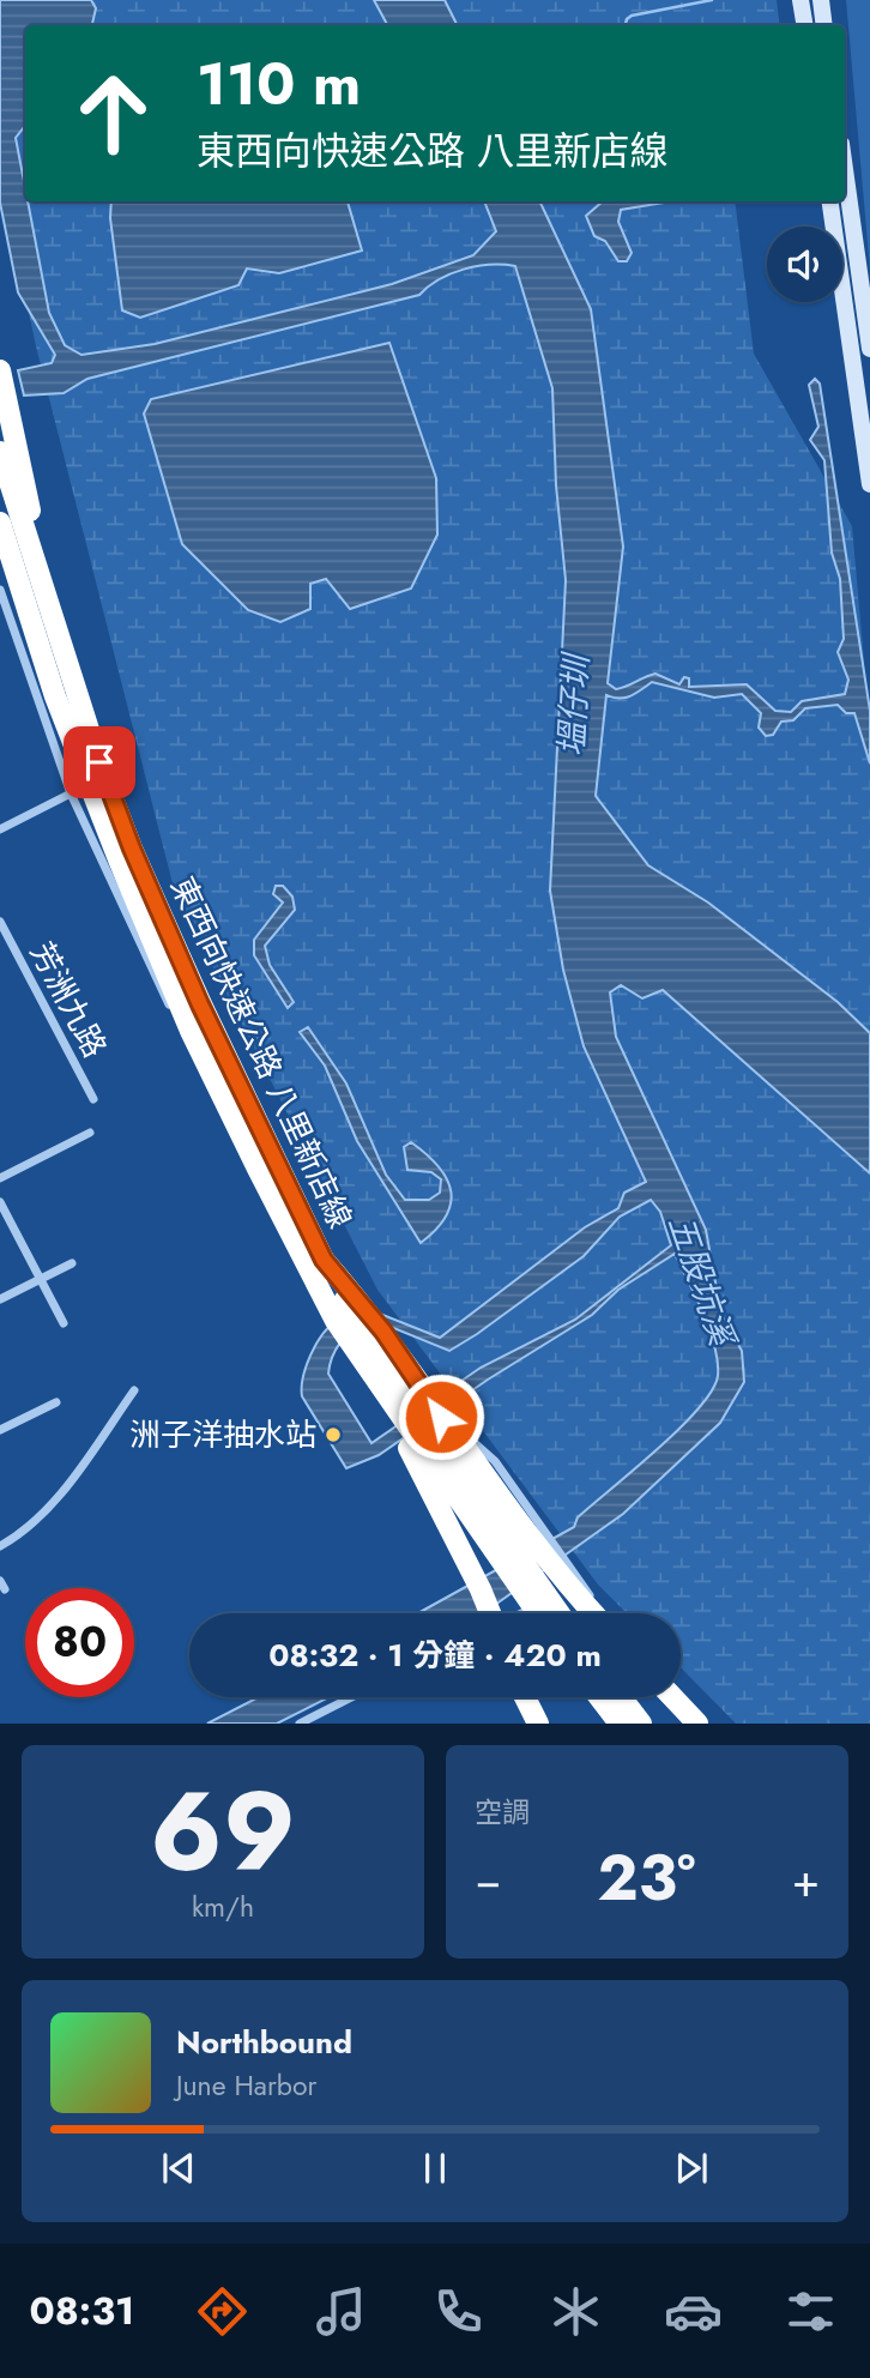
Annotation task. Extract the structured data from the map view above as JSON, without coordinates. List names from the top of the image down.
{
  "streets": {
    "highway": ["東西向快速公路 八里新店線"],
    "street": ["芳洲九路"]
  },
  "water": ["塭仔圳", "五股坑溪"],
  "places": ["洲子洋抽水站"],
  "page": {
    "turn": ["110 m", "東西向快速公路 八里新店線"],
    "limit": "80",
    "trip": "08:32 · 1 分鐘 · 420 m",
    "tile": [
      ["69", "km/h"],
      "空調"
    ],
    "heat": ["−", "23°", "+"],
    "song": ["Northbound", "June Harbor"],
    "tabs": "08:31"
  }
}
